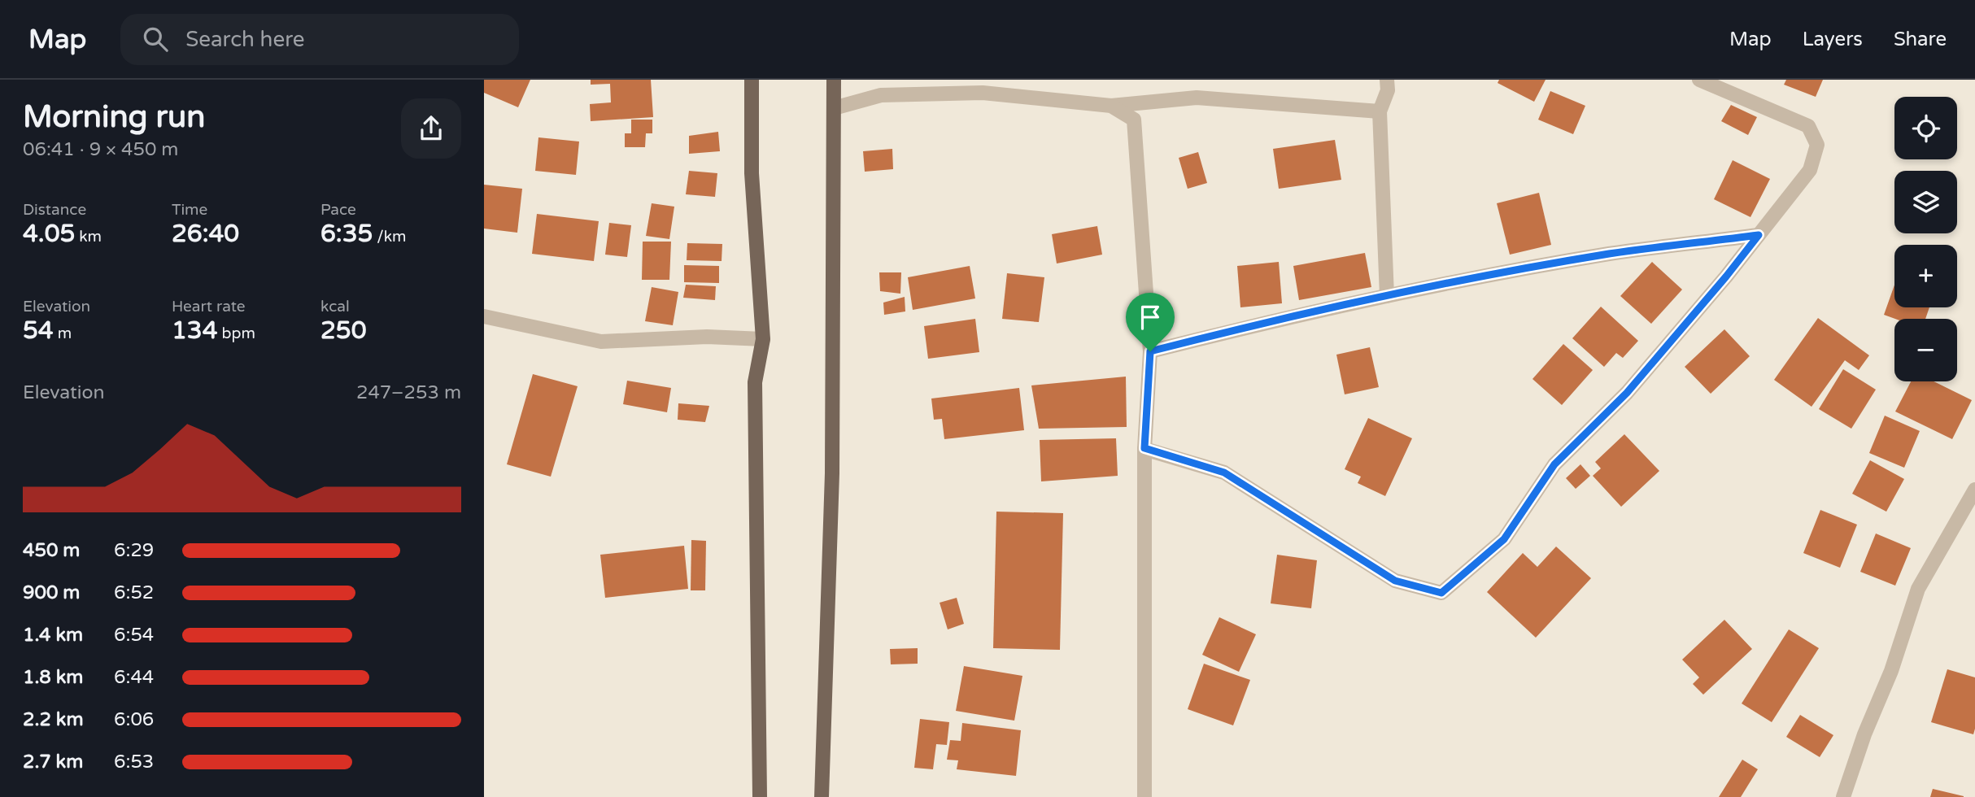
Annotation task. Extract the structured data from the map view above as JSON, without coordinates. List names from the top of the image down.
{
  "page": {
    "header": "Map",
    "search": "Search here",
    "nav": ["Map", "Layers", "Share"],
    "heading": ["Morning run", "06:41 · 9 × 450 m"],
    "map_buttons": ["+", "−"],
    "stats": [
      ["Distance", "4.05 km"],
      ["Time", "26:40"],
      ["Pace", "6:35 /km"],
      ["Elevation", "54 m"],
      ["Heart rate", "134 bpm"],
      ["kcal", "250"]
    ],
    "chart": ["Elevation", "247–253 m"],
    "list": [
      {
        "name": "450 m",
        "note": "6:29"
      },
      {
        "name": "900 m",
        "note": "6:52"
      },
      {
        "name": "1.4 km",
        "note": "6:54"
      },
      {
        "name": "1.8 km",
        "note": "6:44"
      },
      {
        "name": "2.2 km",
        "note": "6:06"
      },
      {
        "name": "2.7 km",
        "note": "6:53"
      }
    ]
  }
}
